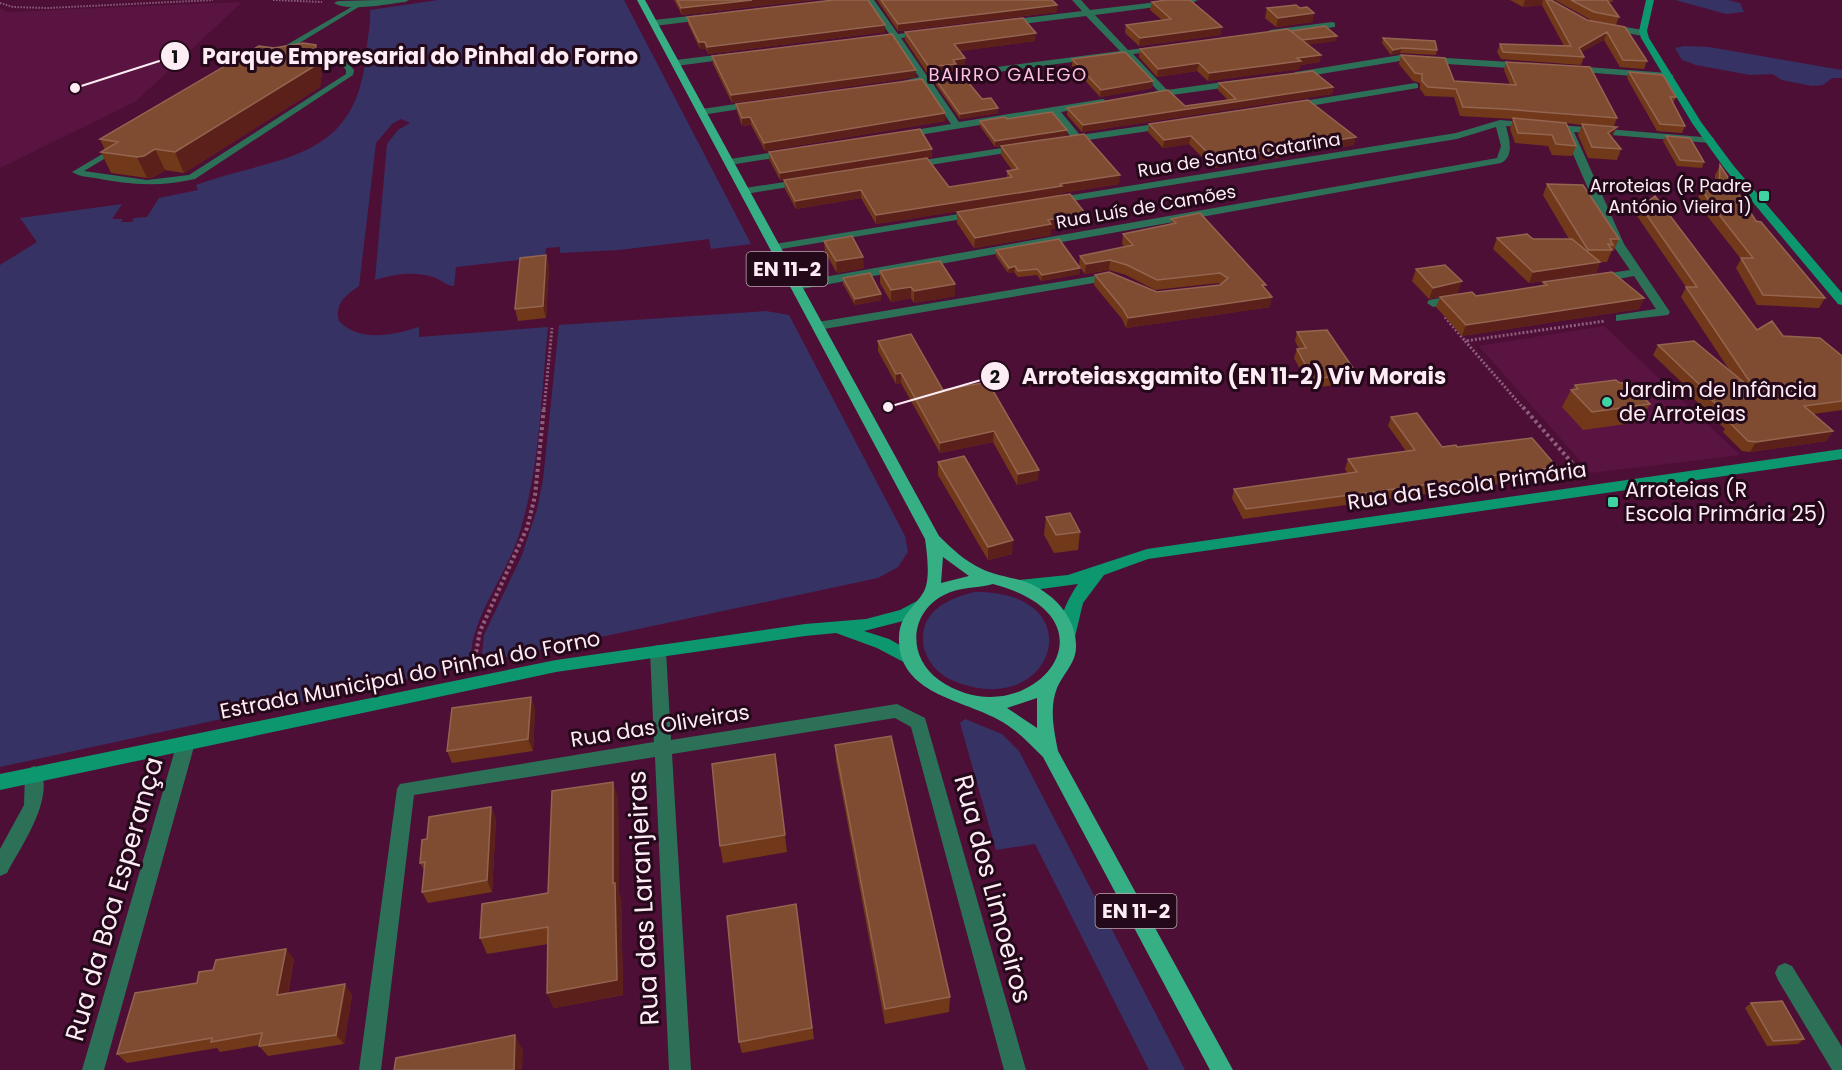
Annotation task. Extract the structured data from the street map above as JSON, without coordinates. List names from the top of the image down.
{
  "streets": {
    "main road": ["EN 11-2"],
    "street": [
      "Rua de Santa Catarina",
      "Rua Luís de Camões",
      "Rua da Escola Primária",
      "Estrada Municipal do Pinhal do Forno",
      "Rua das Oliveiras",
      "Rua dos Limoeiros",
      "Rua das Laranjeiras",
      "Rua da Boa Esperança"
    ]
  },
  "crossings": [
    ["Rua de Santa Catarina", "Rua Luís de Camões"],
    ["Rua Luís de Camões", "EN 11-2"],
    ["EN 11-2", "Rua da Escola Primária"],
    ["EN 11-2", "Estrada Municipal do Pinhal do Forno"],
    ["Rua da Escola Primária", "Estrada Municipal do Pinhal do Forno"],
    ["Estrada Municipal do Pinhal do Forno", "Rua das Laranjeiras"],
    ["Estrada Municipal do Pinhal do Forno", "Rua da Boa Esperança"],
    ["Rua das Oliveiras", "Rua dos Limoeiros"],
    ["Rua das Oliveiras", "Rua das Laranjeiras"]
  ],
  "districts": ["BAIRRO GALEGO"],
  "places": {
    "other": ["Parque Empresarial do Pinhal do Forno", "Jardim de Infância de Arroteias", "Arroteiasxgamito (EN 11-2) Viv Morais"],
    "transit": ["Arroteias (R Padre António Vieira 1)", "Arroteias (R Escola Primária 25)"]
  }
}
